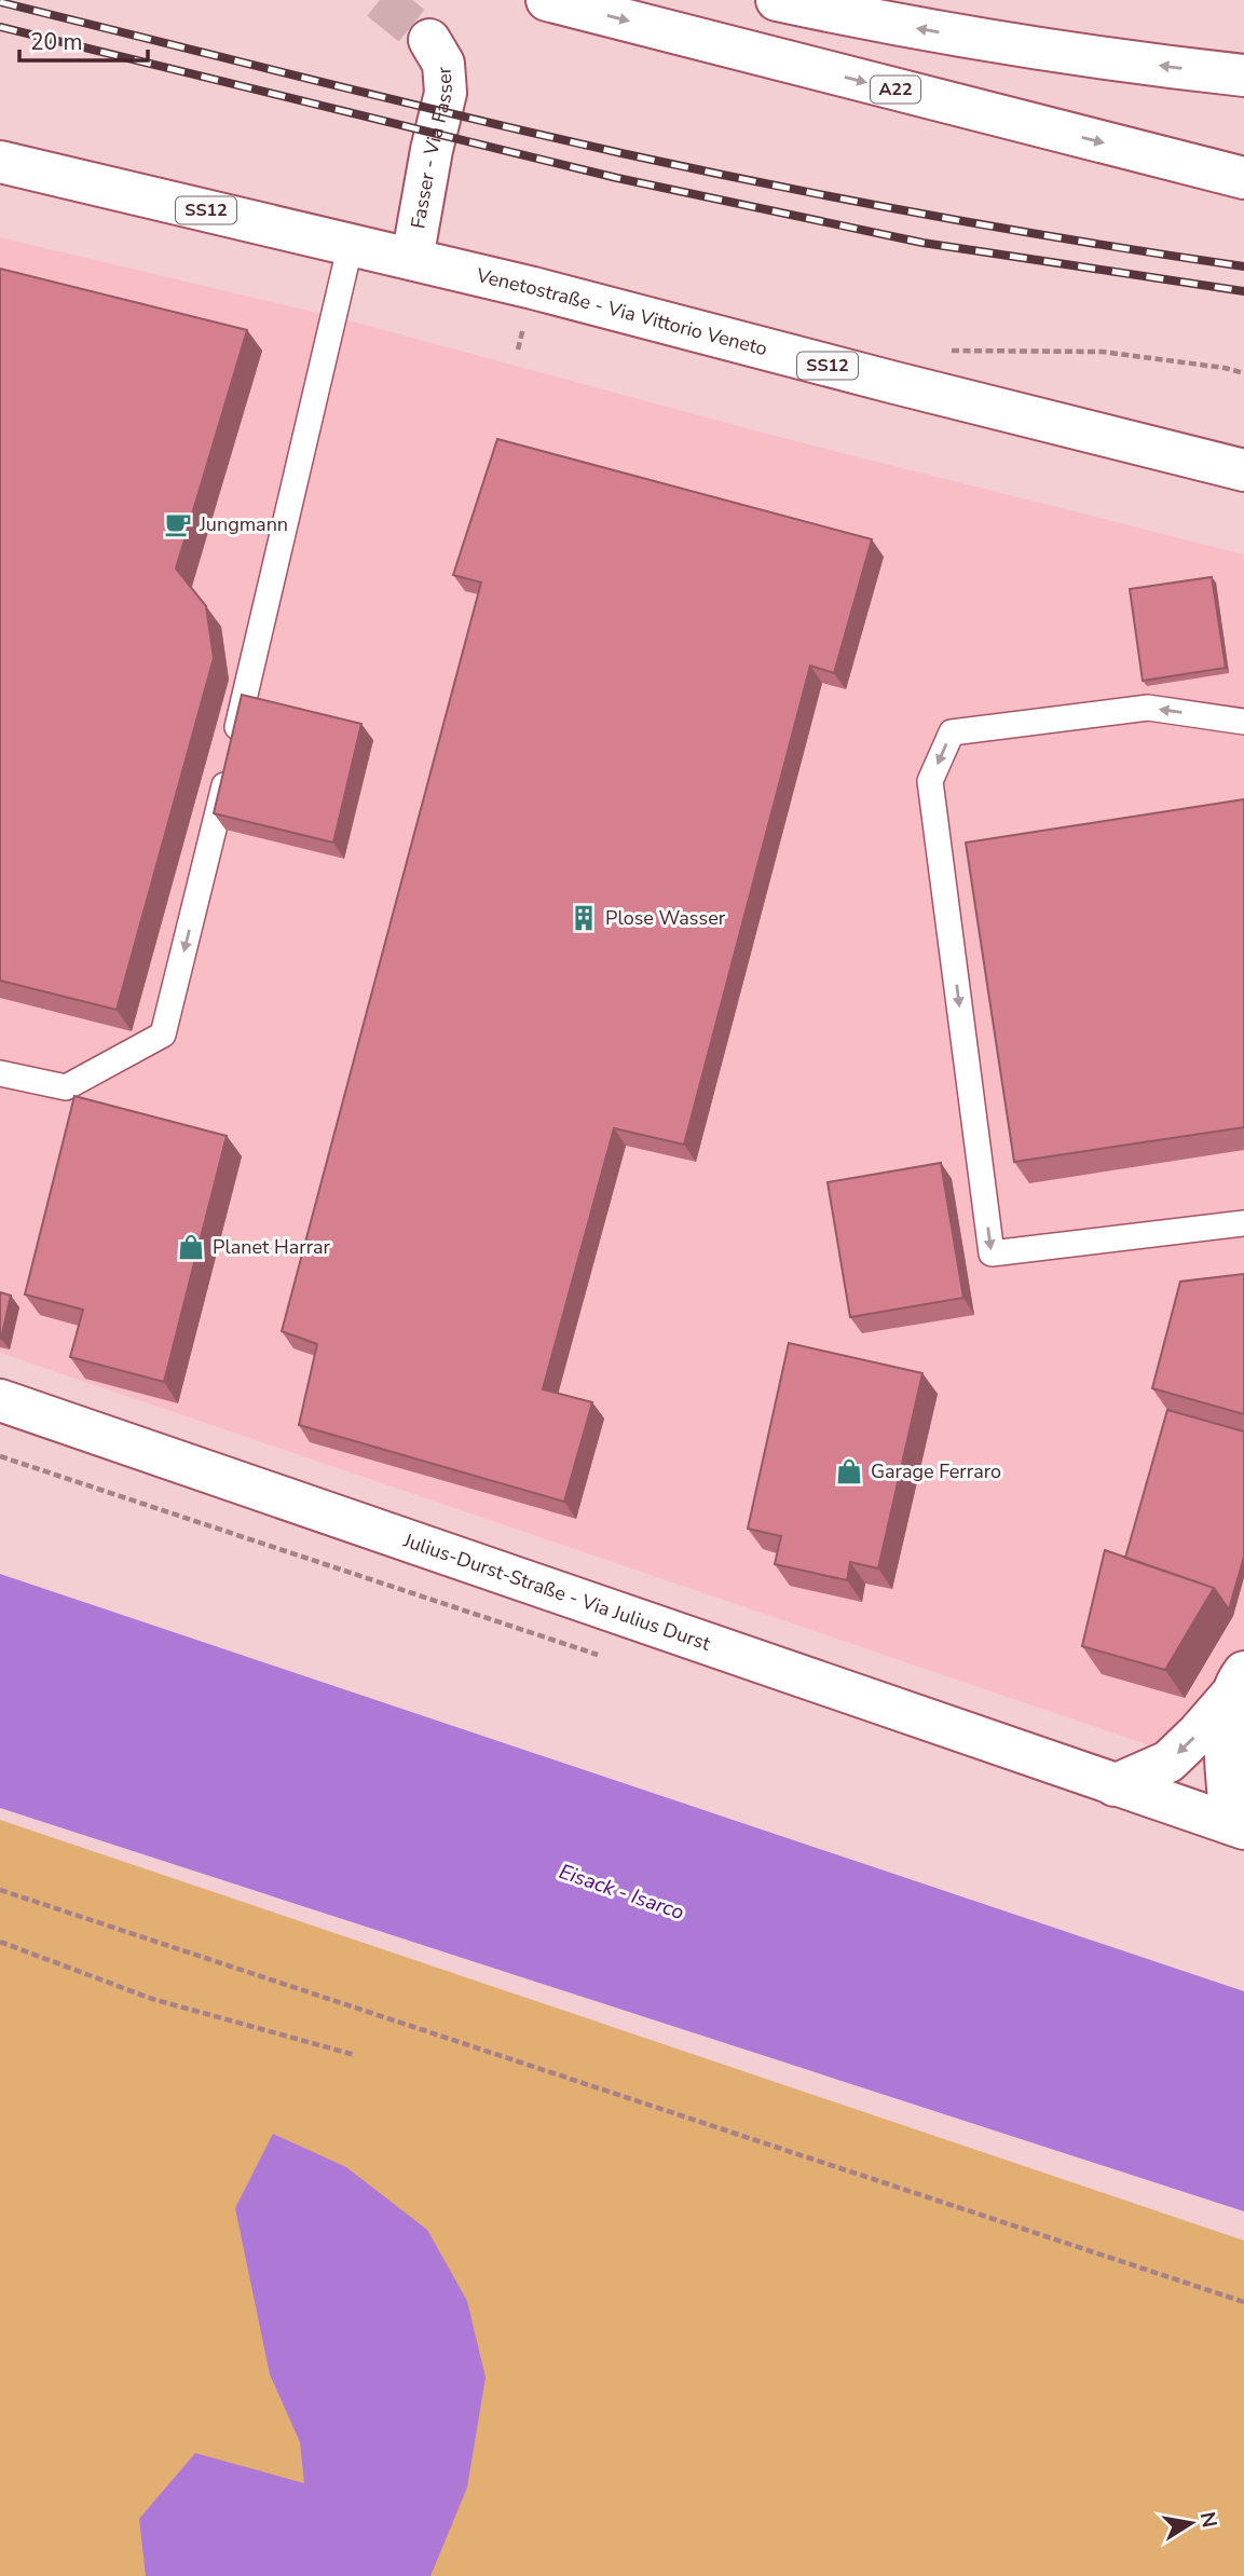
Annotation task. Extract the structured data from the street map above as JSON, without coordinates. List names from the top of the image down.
{
  "streets": {
    "main road": [
      "A22",
      "Fasser - Via Fasser",
      "SS12",
      "Venetostraße - Via Vittorio Veneto",
      "Julius-Durst-Straße - Via Julius Durst"
    ]
  },
  "crossings": [
    ["Fasser - Via Fasser", "Venetostraße - Via Vittorio Veneto"]
  ],
  "water": ["Eisack - Isarco"],
  "places": {
    "cafe": ["Jungmann"],
    "building": ["Plose Wasser"],
    "shop": ["Planet Harrar", "Garage Ferraro"]
  },
  "scale_bar": "20 m",
  "north": "right"
}
